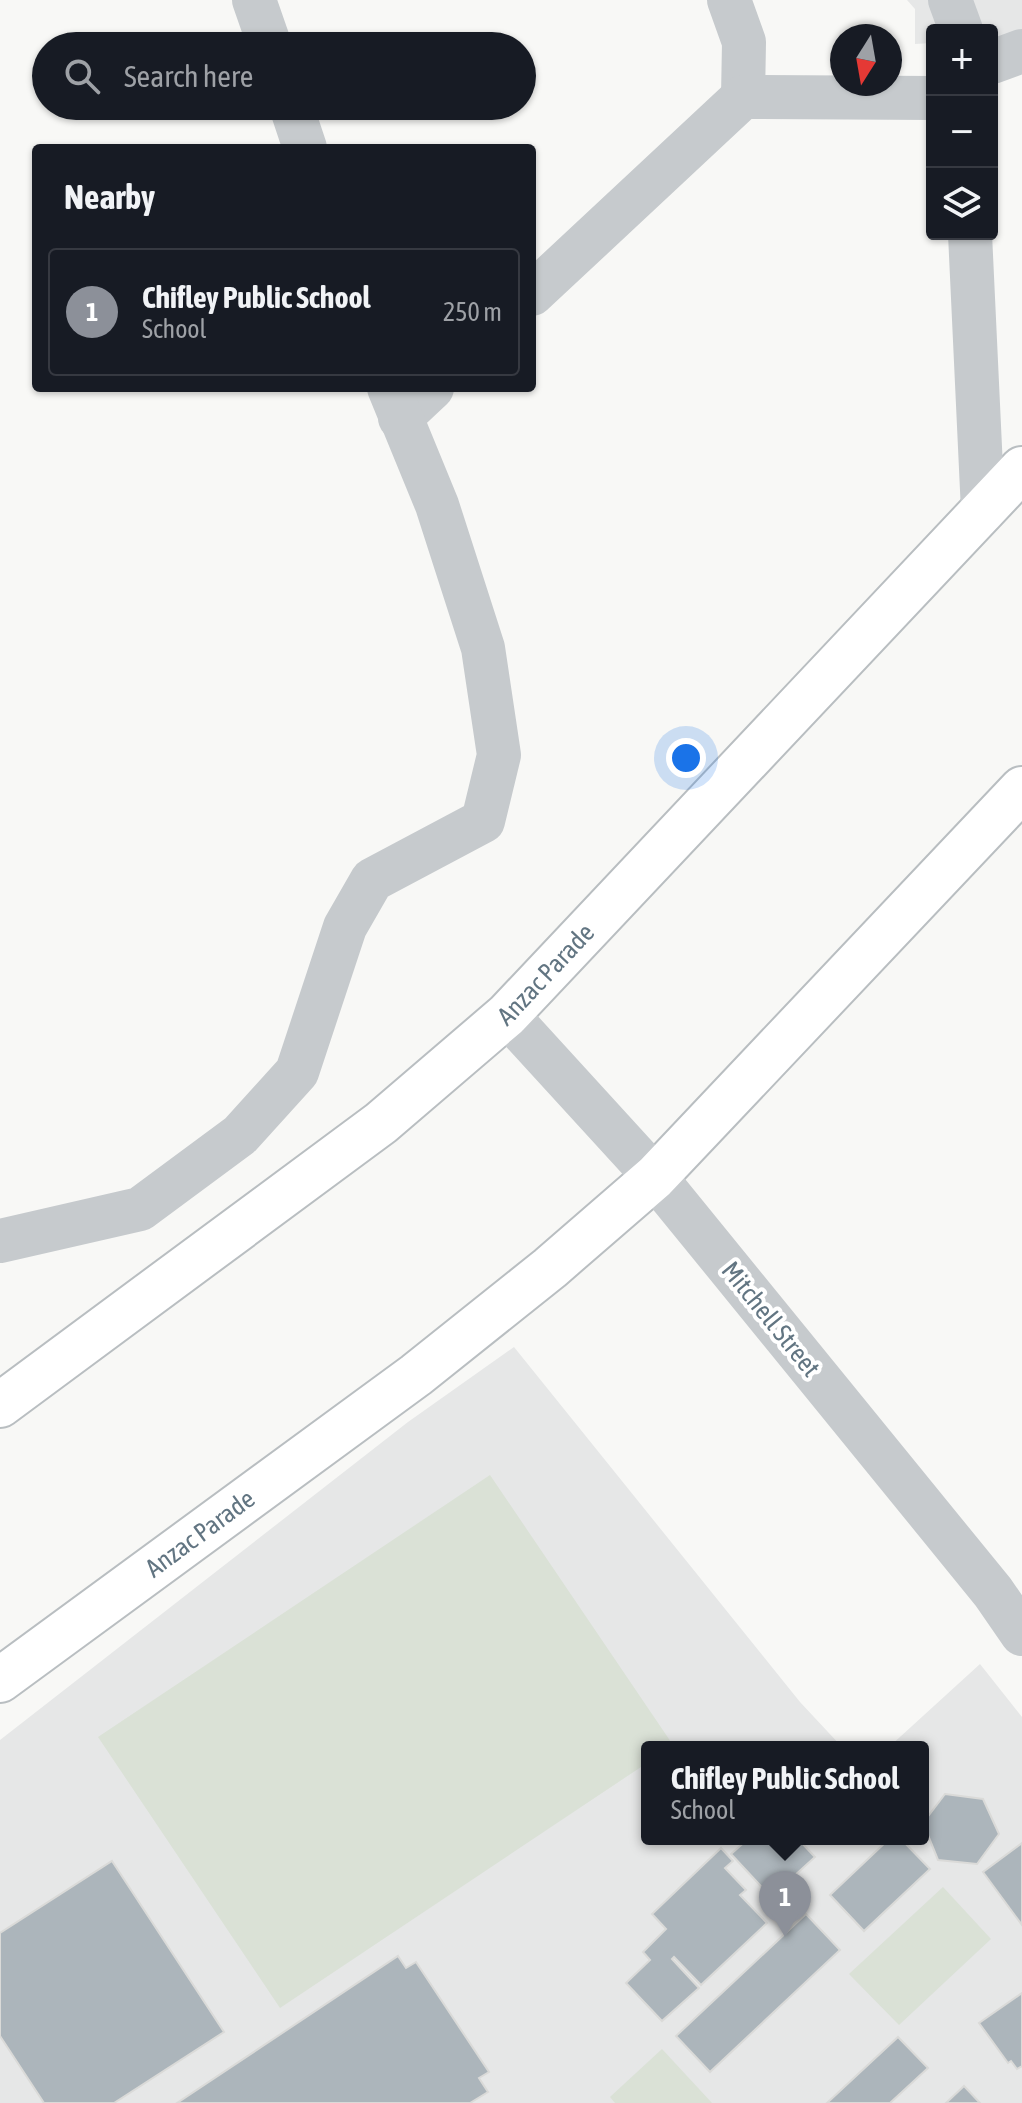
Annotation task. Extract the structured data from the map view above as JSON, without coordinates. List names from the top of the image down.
{
  "streets": {
    "main road": ["Anzac Parade"],
    "street": ["Mitchell Street"]
  },
  "crossings": [
    ["Anzac Parade", "Mitchell Street"]
  ],
  "north": "bottom",
  "page": {
    "map_buttons": ["+", "−"],
    "search": "Search here",
    "heading": "Nearby",
    "list": [
      {
        "mark": "1",
        "name": "Chifley Public School",
        "note": "School",
        "value": "250 m"
      }
    ],
    "popup": ["Chifley Public School", "School"],
    "pins": "1"
  }
}
